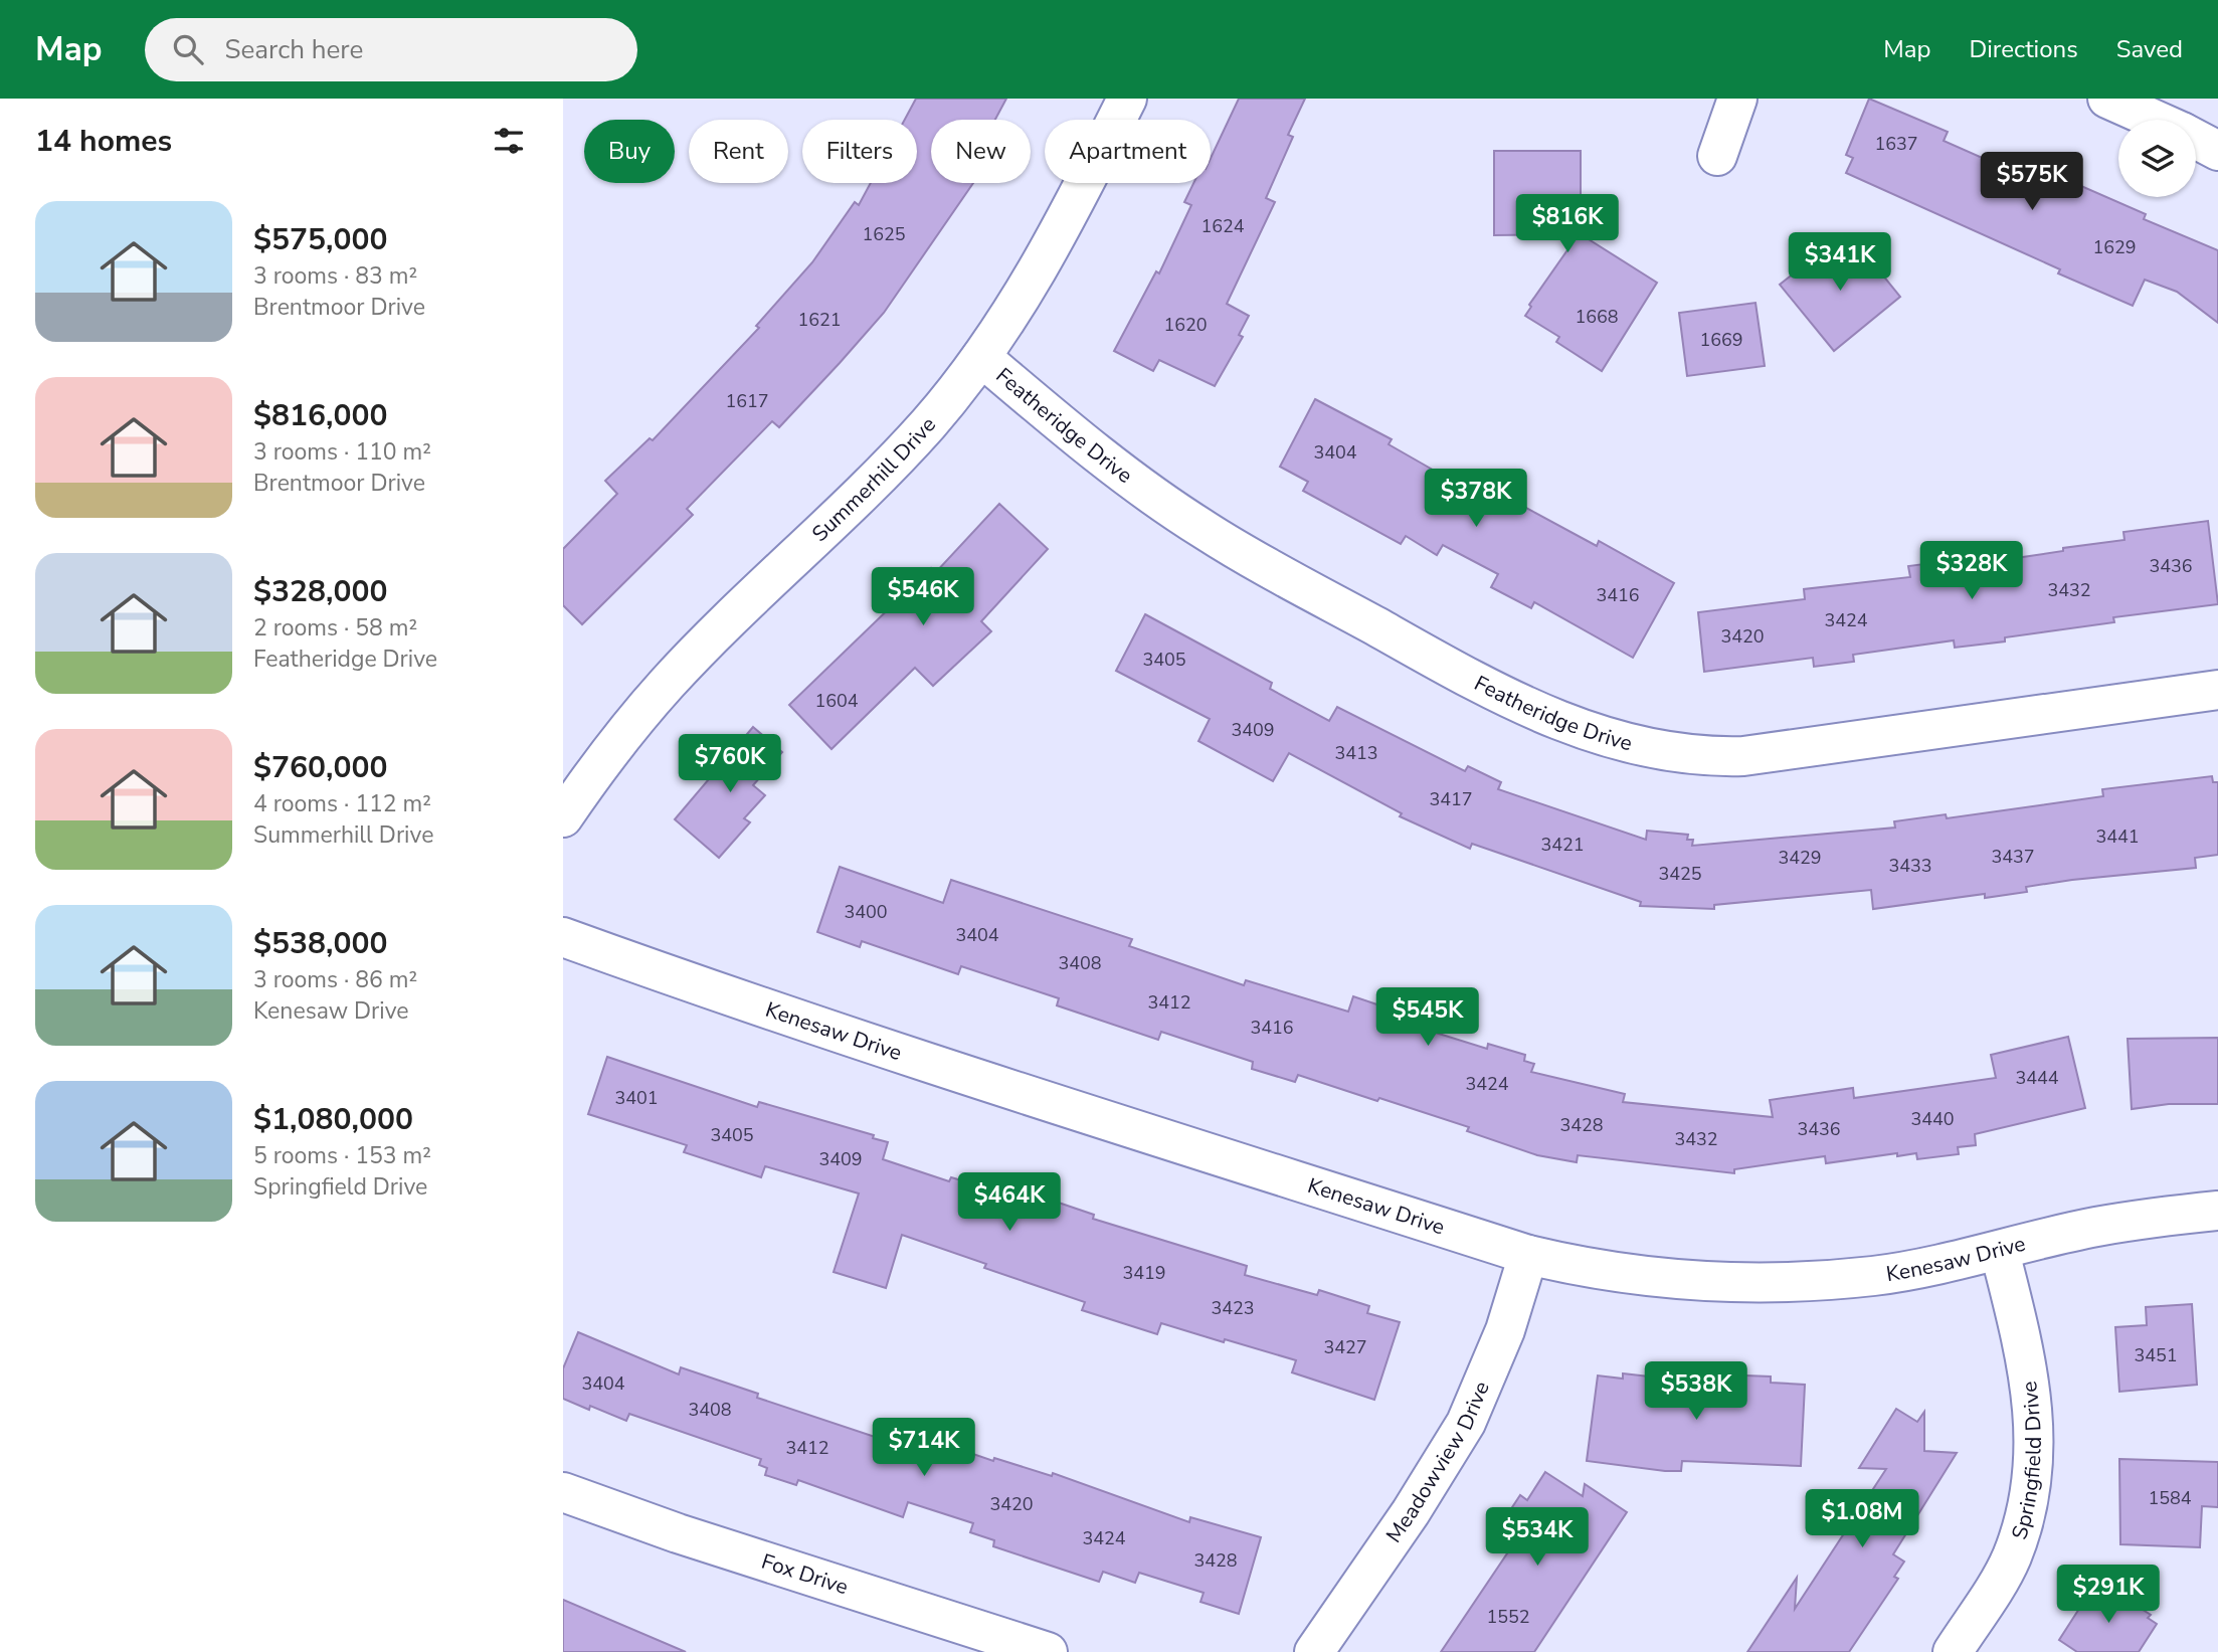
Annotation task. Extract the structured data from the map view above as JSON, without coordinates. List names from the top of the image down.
{
  "streets": {
    "street": [
      "Featheridge Drive",
      "Summerhill Drive",
      "Kenesaw Drive",
      "Springfield Drive",
      "Meadowview Drive",
      "Fox Drive"
    ]
  },
  "crossings": [
    ["Featheridge Drive", "Summerhill Drive"],
    ["Kenesaw Drive", "Springfield Drive"],
    ["Kenesaw Drive", "Meadowview Drive"]
  ],
  "house_numbers": [
    "1637",
    "1624",
    "1625",
    "1629",
    "1668",
    "1621",
    "1620",
    "1669",
    "1617",
    "3404",
    "3436",
    "3432",
    "3416",
    "3424",
    "3420",
    "3405",
    "1604",
    "3409",
    "3413",
    "3417",
    "3441",
    "3421",
    "3437",
    "3429",
    "3433",
    "3425",
    "3400",
    "3404",
    "3408",
    "3412",
    "3416",
    "3444",
    "3424",
    "3401",
    "3440",
    "3428",
    "3436",
    "3405",
    "3432",
    "3409",
    "3419",
    "3423",
    "3427",
    "3451",
    "3404",
    "3408",
    "3412",
    "1584",
    "3420",
    "3424",
    "3428",
    "1552"
  ],
  "page": {
    "header": "Map",
    "search": "Search here",
    "nav": ["Map", "Directions", "Saved"],
    "heading": "14 homes",
    "chip": [
      "Buy",
      "Rent",
      "Filters",
      "New",
      "Apartment"
    ],
    "price": [
      "$575K",
      "$816K",
      "$341K",
      "$378K",
      "$328K",
      "$546K",
      "$760K",
      "$545K",
      "$464K",
      "$538K",
      "$714K",
      "$1.08M",
      "$534K",
      "$291K"
    ],
    "list": [
      {
        "name": "$575,000",
        "note": "3 rooms · 83 m² · Brentmoor Drive"
      },
      {
        "name": "$816,000",
        "note": "3 rooms · 110 m² · Brentmoor Drive"
      },
      {
        "name": "$328,000",
        "note": "2 rooms · 58 m² · Featheridge Drive"
      },
      {
        "name": "$760,000",
        "note": "4 rooms · 112 m² · Summerhill Drive"
      },
      {
        "name": "$538,000",
        "note": "3 rooms · 86 m² · Kenesaw Drive"
      },
      {
        "name": "$1,080,000",
        "note": "5 rooms · 153 m² · Springfield Drive"
      }
    ]
  }
}
